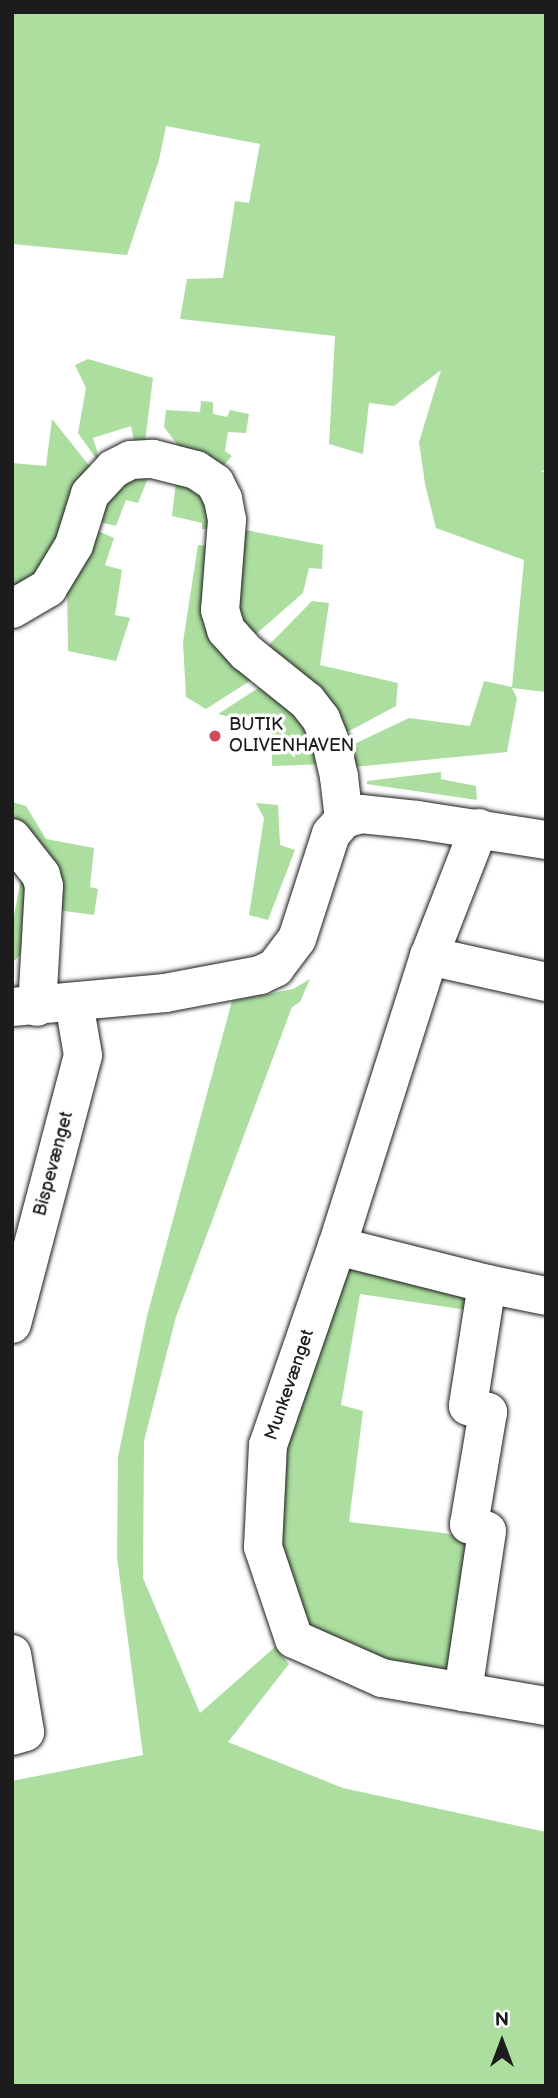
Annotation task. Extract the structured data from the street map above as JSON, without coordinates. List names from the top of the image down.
{
  "streets": {
    "street": ["Bispevænget", "Munkevænget"]
  },
  "places": ["BUTIK OLIVENHAVEN"],
  "north": "top"
}
